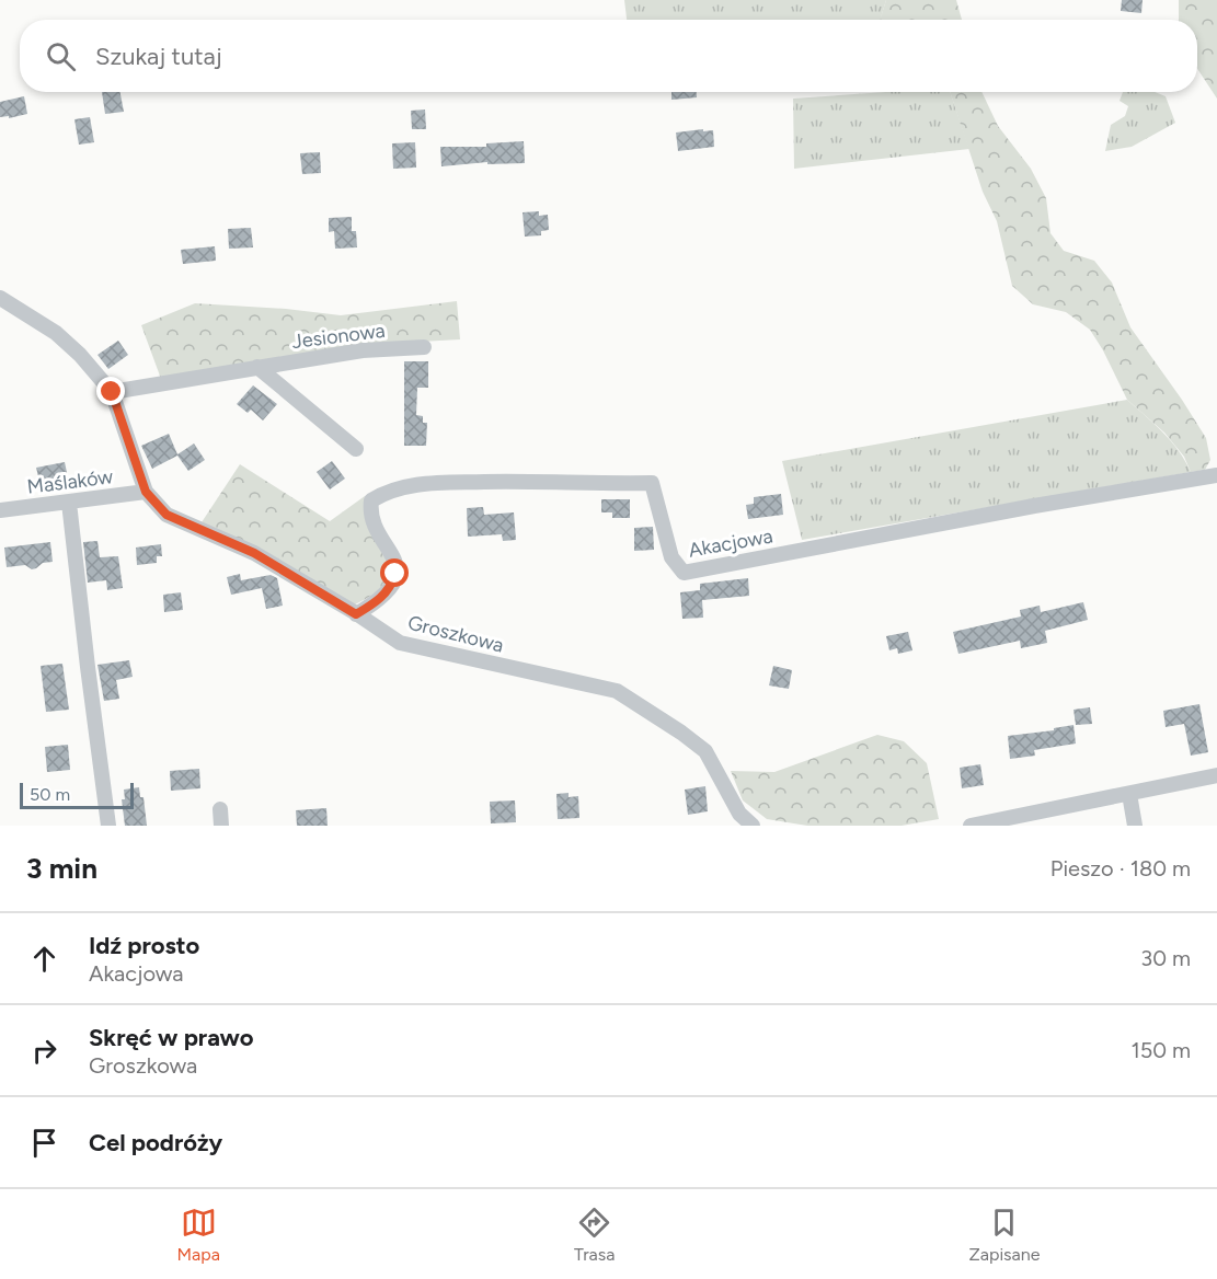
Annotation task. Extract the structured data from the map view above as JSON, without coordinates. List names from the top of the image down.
{
  "streets": {
    "street": [
      "Jesionowa",
      "Maślaków",
      "Akacjowa",
      "Groszkowa"
    ]
  },
  "crossings": [
    ["Jesionowa", "Groszkowa"],
    ["Maślaków", "Groszkowa"],
    ["Akacjowa", "Groszkowa"]
  ],
  "scale_bar": "50 m",
  "page": {
    "search": "Szukaj tutaj",
    "scale": "50 m",
    "heading": ["3 min", "Pieszo · 180 m"],
    "list": [
      ["Idź prosto", "Akacjowa", "30 m"],
      ["Skręć w prawo", "Groszkowa", "150 m"],
      "Cel podróży"
    ],
    "nav": ["Mapa", "Trasa", "Zapisane"]
  }
}
